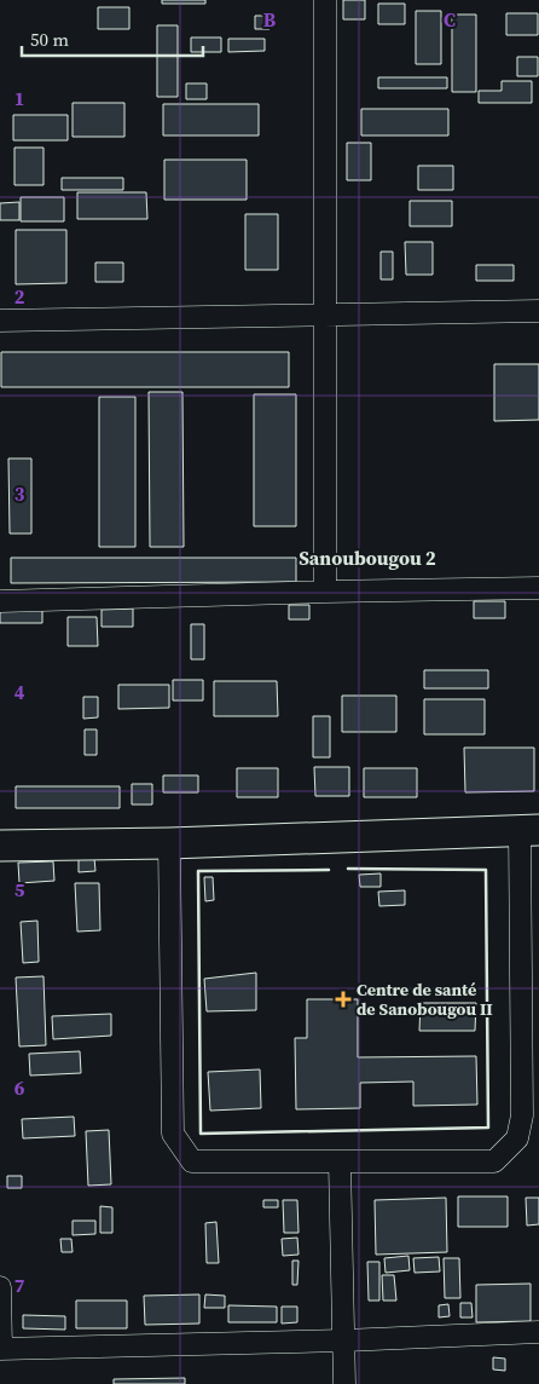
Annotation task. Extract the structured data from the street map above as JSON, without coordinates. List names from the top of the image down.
{
  "districts": ["Sanoubougou 2"],
  "places": {
    "health": ["Centre de santé de Sanobougou II"]
  },
  "scale_bar": "50 m",
  "grid": {
    "columns": ["B", "C"],
    "rows": [
      "1",
      "2",
      "3",
      "4",
      "5",
      "6",
      "7"
    ]
  }
}
